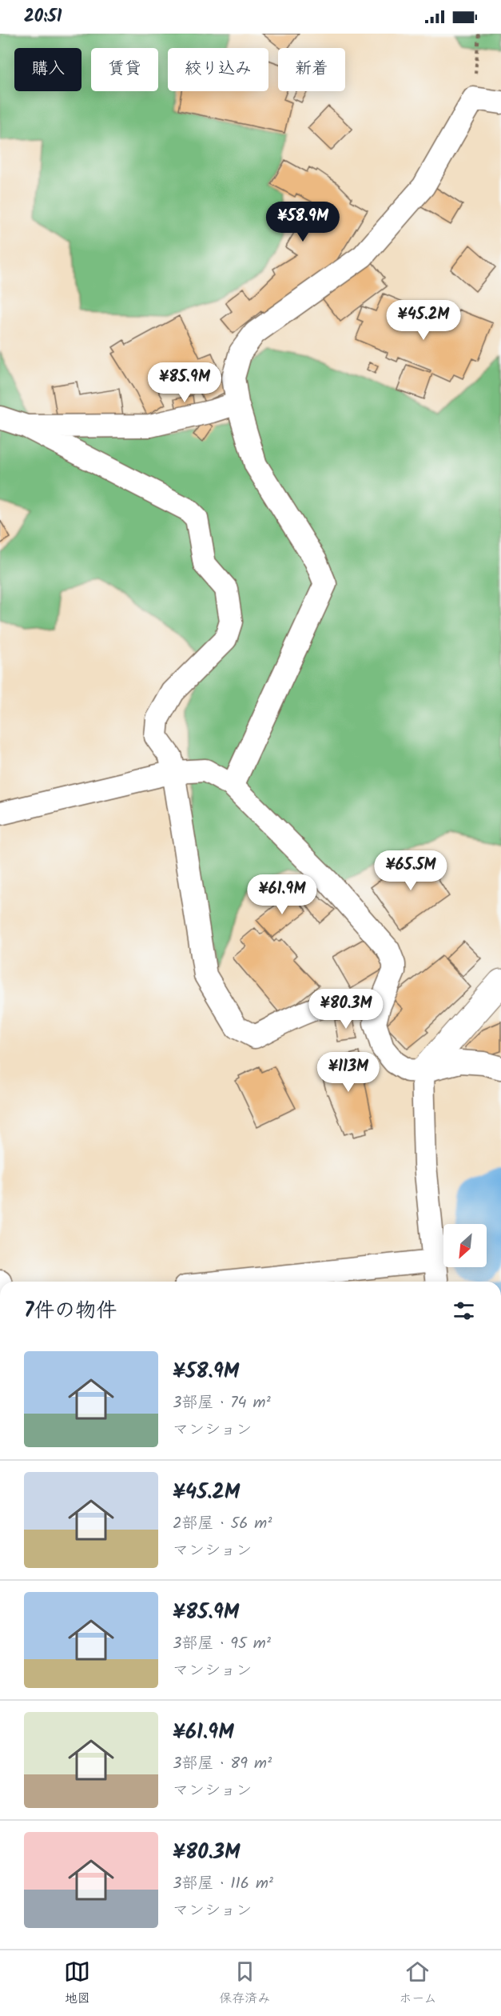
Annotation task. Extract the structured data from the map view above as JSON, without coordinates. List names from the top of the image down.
{
  "north": "bottom left",
  "page": {
    "status": "20:51",
    "chip": [
      "購入",
      "賃貸",
      "絞り込み",
      "新着"
    ],
    "price": [
      "¥58.9M",
      "¥45.2M",
      "¥85.9M",
      "¥65.5M",
      "¥61.9M",
      "¥80.3M",
      "¥113M"
    ],
    "heading": "7件の物件",
    "list": [
      {
        "name": "¥58.9M",
        "note": "3部屋 · 74 m² · マンション"
      },
      {
        "name": "¥45.2M",
        "note": "2部屋 · 56 m² · マンション"
      },
      {
        "name": "¥85.9M",
        "note": "3部屋 · 95 m² · マンション"
      },
      {
        "name": "¥61.9M",
        "note": "3部屋 · 89 m² · マンション"
      },
      {
        "name": "¥80.3M",
        "note": "3部屋 · 116 m² · マンション"
      }
    ],
    "tabs": ["地図", "保存済み", "ホーム"]
  }
}
